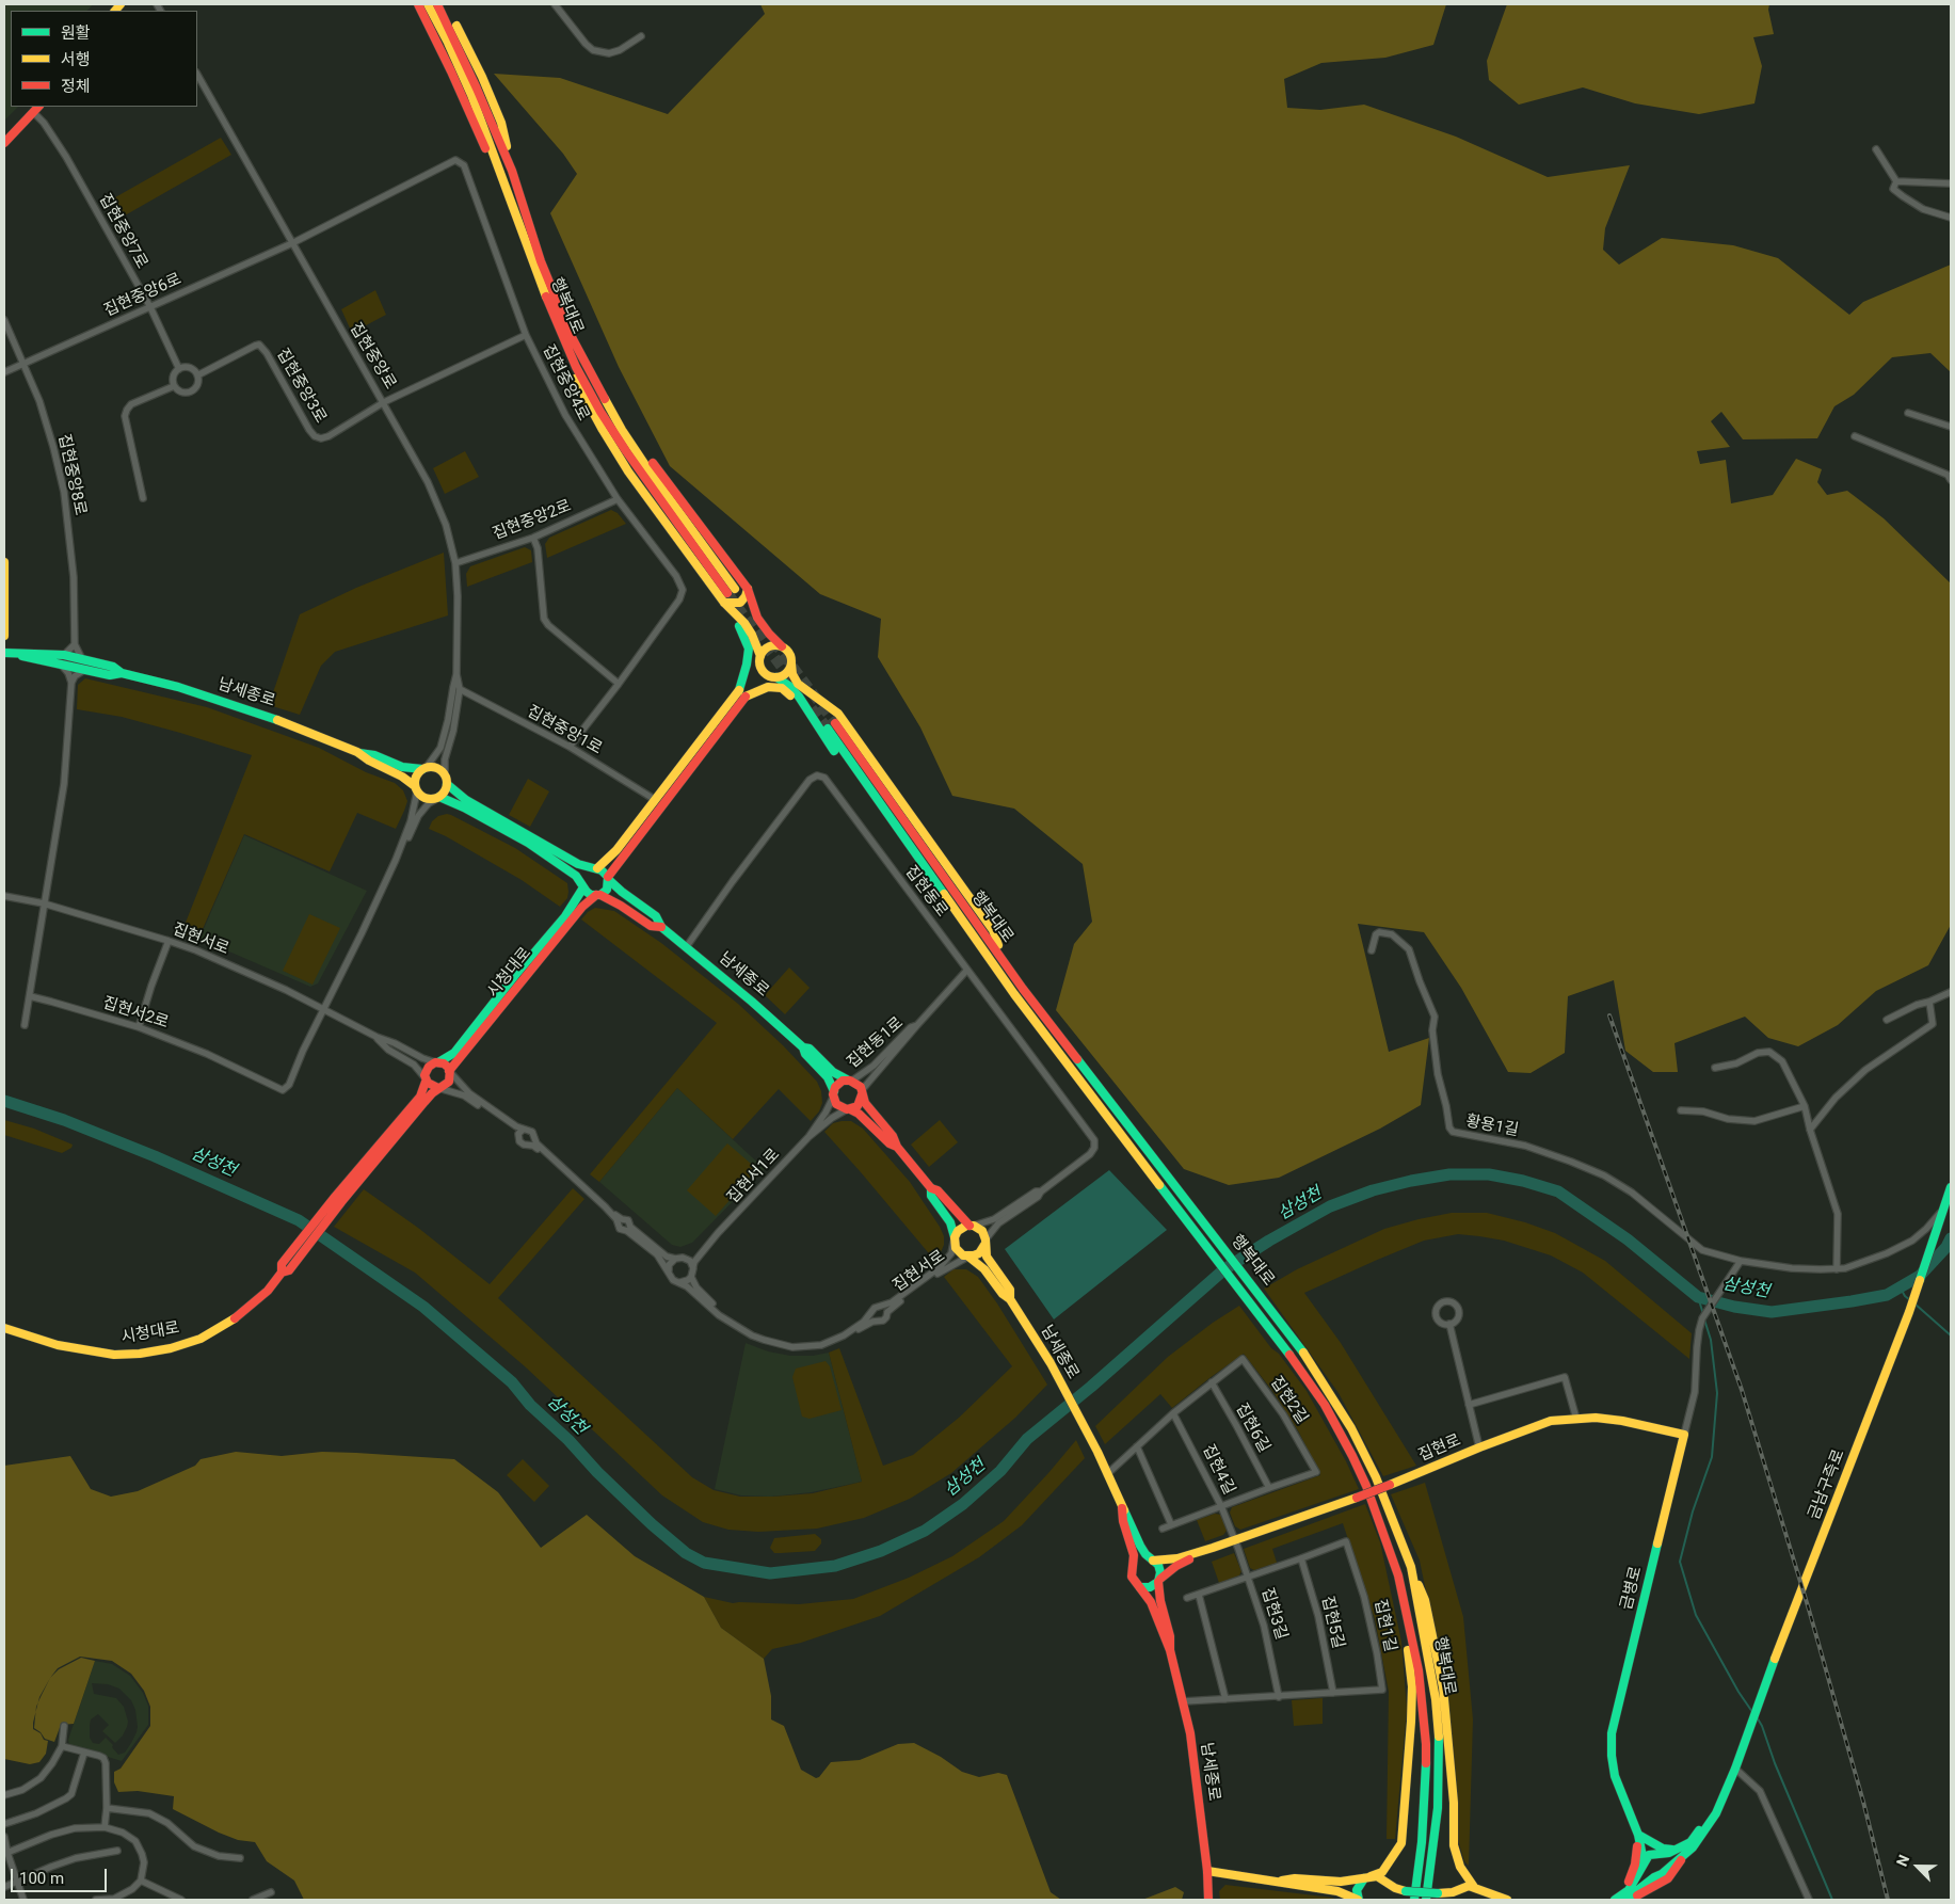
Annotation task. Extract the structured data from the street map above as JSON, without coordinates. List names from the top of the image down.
{
  "streets": {
    "main road": [
      "행복대로",
      "남세종로",
      "시청대로",
      "집현로",
      "금남구즉로",
      "금병로"
    ],
    "street": [
      "집현중앙7로",
      "집현중앙6로",
      "집현중앙로",
      "집현중앙4로",
      "집현중앙3로",
      "집현중앙8로",
      "집현중앙2로",
      "집현중앙1로",
      "집현동로",
      "집현서로",
      "집현서2로",
      "집현동1로",
      "황용1길",
      "집현서1로",
      "집현2길",
      "집현6길",
      "집현4길",
      "집현3길",
      "집현5길",
      "집현1길"
    ]
  },
  "crossings": [
    ["집현중앙7로", "집현중앙6로"],
    ["집현중앙7로", "집현중앙3로"],
    ["집현중앙6로", "집현중앙로"],
    ["집현중앙6로", "집현중앙4로"],
    ["집현중앙6로", "집현중앙8로"],
    ["집현중앙로", "집현중앙4로"],
    ["집현중앙로", "집현중앙3로"],
    ["집현중앙로", "집현중앙2로"],
    ["집현중앙로", "남세종로"],
    ["집현중앙로", "집현중앙1로"],
    ["집현중앙로", "집현서2로"],
    ["집현중앙4로", "집현중앙3로"],
    ["집현중앙4로", "집현중앙2로"],
    ["집현중앙4로", "집현중앙1로"],
    ["남세종로", "집현동로"],
    ["남세종로", "집현서로"],
    ["남세종로", "시청대로"],
    ["남세종로", "집현서2로"],
    ["남세종로", "집현동1로"],
    ["남세종로", "집현서1로"],
    ["남세종로", "집현2길"],
    ["남세종로", "집현로"],
    ["남세종로", "집현1길"],
    ["집현동로", "집현서로"],
    ["집현동로", "집현동1로"],
    ["집현서로", "시청대로"],
    ["집현서로", "집현서2로"],
    ["집현동1로", "집현서1로"],
    ["황용1길", "금남구즉로"],
    ["황용1길", "금병로"],
    ["집현2길", "집현6길"],
    ["집현2길", "집현4길"],
    ["집현로", "집현4길"],
    ["집현로", "금병로"],
    ["집현로", "집현3길"],
    ["집현4길", "집현3길"],
    ["집현3길", "집현1길"],
    ["집현5길", "집현1길"]
  ],
  "water": ["삼성천"],
  "legend": ["원활", "서행", "정체"],
  "scale_bar": "100 m",
  "north": "top left"
}
